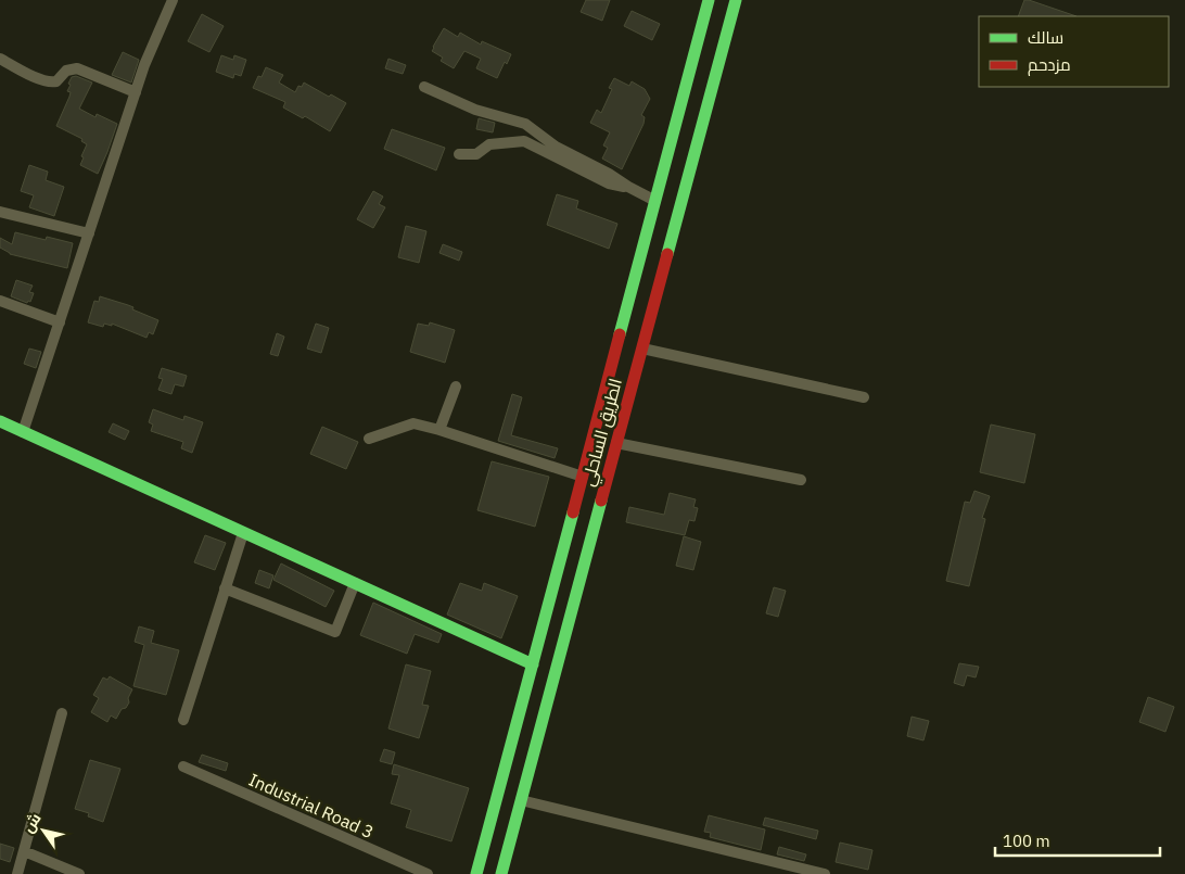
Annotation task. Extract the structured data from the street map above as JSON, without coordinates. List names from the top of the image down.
{
  "streets": {
    "main road": ["الطريق الساحلي"],
    "street": ["Industrial Road 3"]
  },
  "legend": ["سالك", "مزدحم"],
  "scale_bar": "100 m",
  "north": "top left"
}
